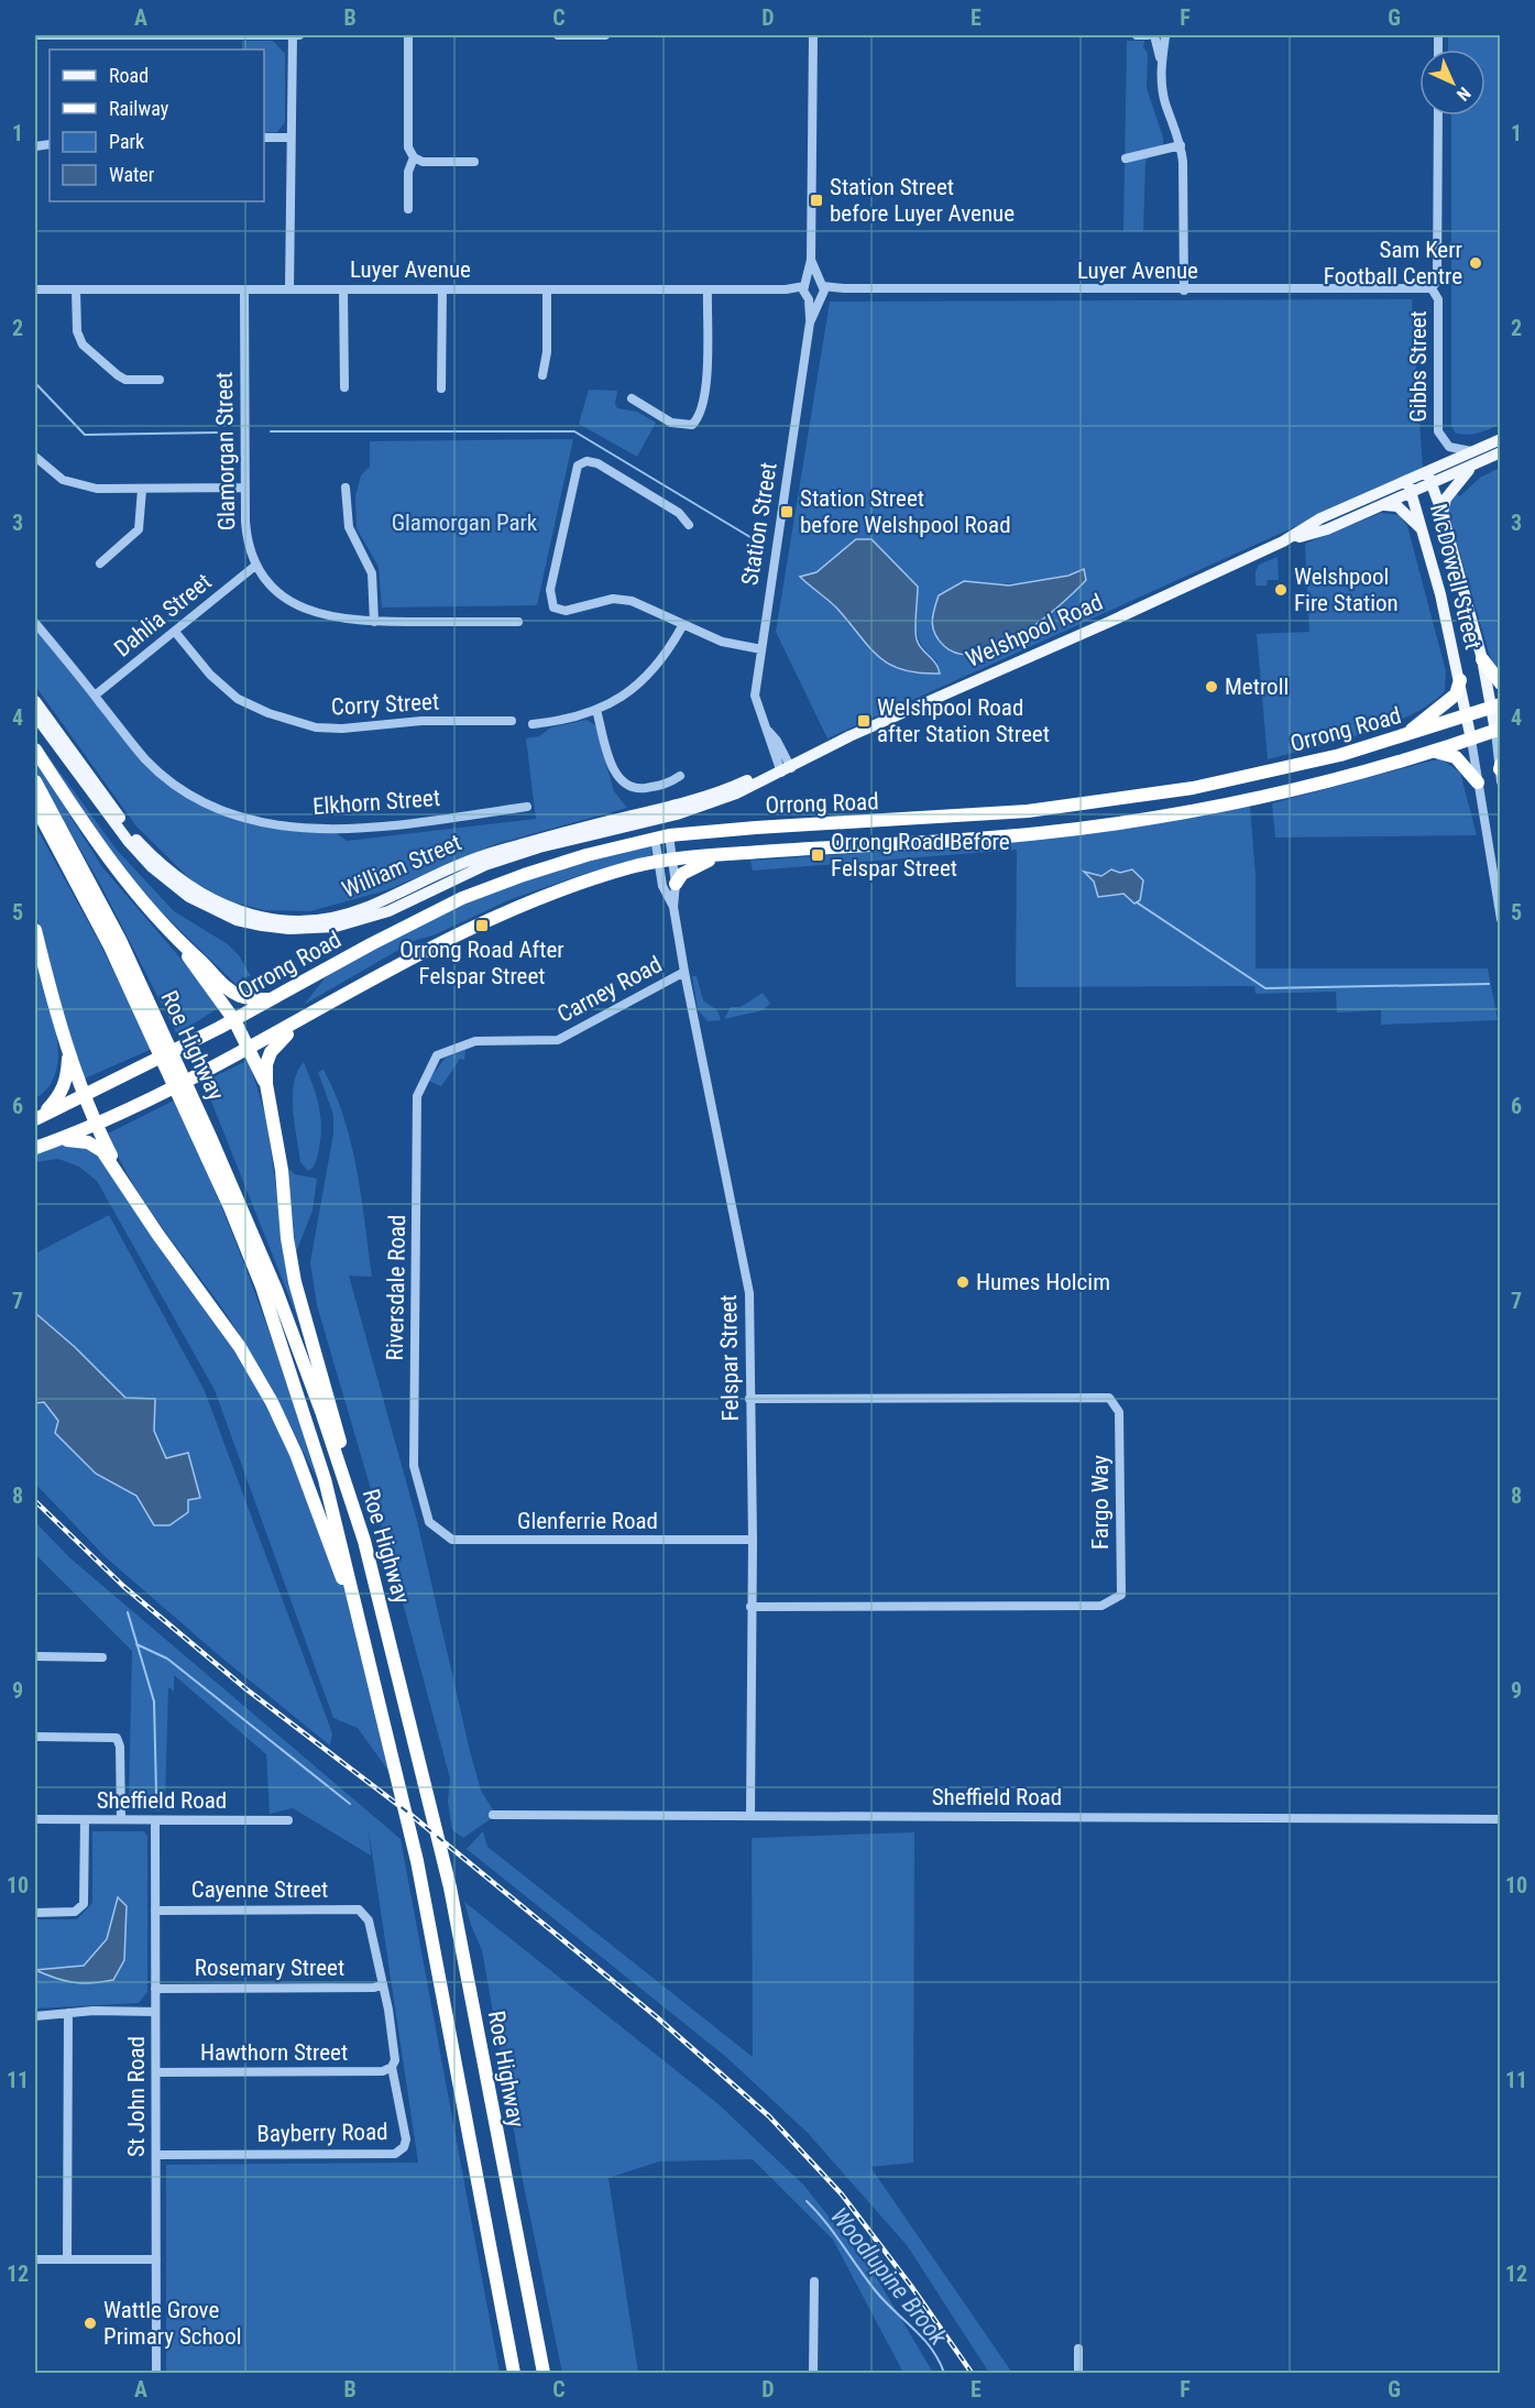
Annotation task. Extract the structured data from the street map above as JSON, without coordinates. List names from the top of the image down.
{
  "streets": {
    "highway": ["Orrong Road", "Roe Highway"],
    "main road": ["McDowell Street", "Welshpool Road", "William Street"],
    "street": [
      "Luyer Avenue",
      "Gibbs Street",
      "Glamorgan Street",
      "Station Street",
      "Dahlia Street",
      "Corry Street",
      "Elkhorn Street",
      "Carney Road",
      "Riversdale Road",
      "Felspar Street",
      "Fargo Way",
      "Glenferrie Road",
      "Sheffield Road",
      "Cayenne Street",
      "Rosemary Street",
      "Hawthorn Street",
      "St John Road",
      "Bayberry Road"
    ]
  },
  "crossings": [
    ["Luyer Avenue", "Gibbs Street"],
    ["Luyer Avenue", "Glamorgan Street"],
    ["Luyer Avenue", "Station Street"],
    ["Gibbs Street", "Welshpool Road"],
    ["Glamorgan Street", "Dahlia Street"],
    ["Station Street", "Welshpool Road"],
    ["Station Street", "William Street"],
    ["McDowell Street", "Welshpool Road"],
    ["McDowell Street", "Orrong Road"],
    ["Dahlia Street", "Corry Street"],
    ["Dahlia Street", "Elkhorn Street"],
    ["Welshpool Road", "William Street"],
    ["Orrong Road", "Roe Highway"],
    ["Orrong Road", "Felspar Street"],
    ["Carney Road", "Riversdale Road"],
    ["Carney Road", "Felspar Street"],
    ["Riversdale Road", "Glenferrie Road"],
    ["Felspar Street", "Fargo Way"],
    ["Felspar Street", "Glenferrie Road"],
    ["Felspar Street", "Sheffield Road"],
    ["Sheffield Road", "St John Road"],
    ["Cayenne Street", "St John Road"],
    ["Cayenne Street", "Bayberry Road"],
    ["Rosemary Street", "St John Road"],
    ["Rosemary Street", "Bayberry Road"],
    ["Hawthorn Street", "St John Road"],
    ["Hawthorn Street", "Bayberry Road"],
    ["St John Road", "Bayberry Road"]
  ],
  "water": ["Woodlupine Brook"],
  "parks": ["Glamorgan Park"],
  "places": {
    "transit": [
      "Station Street before Luyer Avenue",
      "Station Street before Welshpool Road",
      "Welshpool Road after Station Street",
      "Orrong Road Before Felspar Street",
      "Orrong Road After Felspar Street"
    ],
    "other": [
      "Sam Kerr Football Centre",
      "Welshpool Fire Station",
      "Metroll",
      "Humes Holcim",
      "Wattle Grove Primary School"
    ]
  },
  "legend": [
    "Road",
    "Railway",
    "Park",
    "Water"
  ],
  "north": "bottom right",
  "grid": {
    "columns": [
      "A",
      "B",
      "C",
      "D",
      "E",
      "F",
      "G"
    ],
    "rows": [
      "1",
      "2",
      "3",
      "4",
      "5",
      "6",
      "7",
      "8",
      "9",
      "10",
      "11",
      "12"
    ]
  }
}
